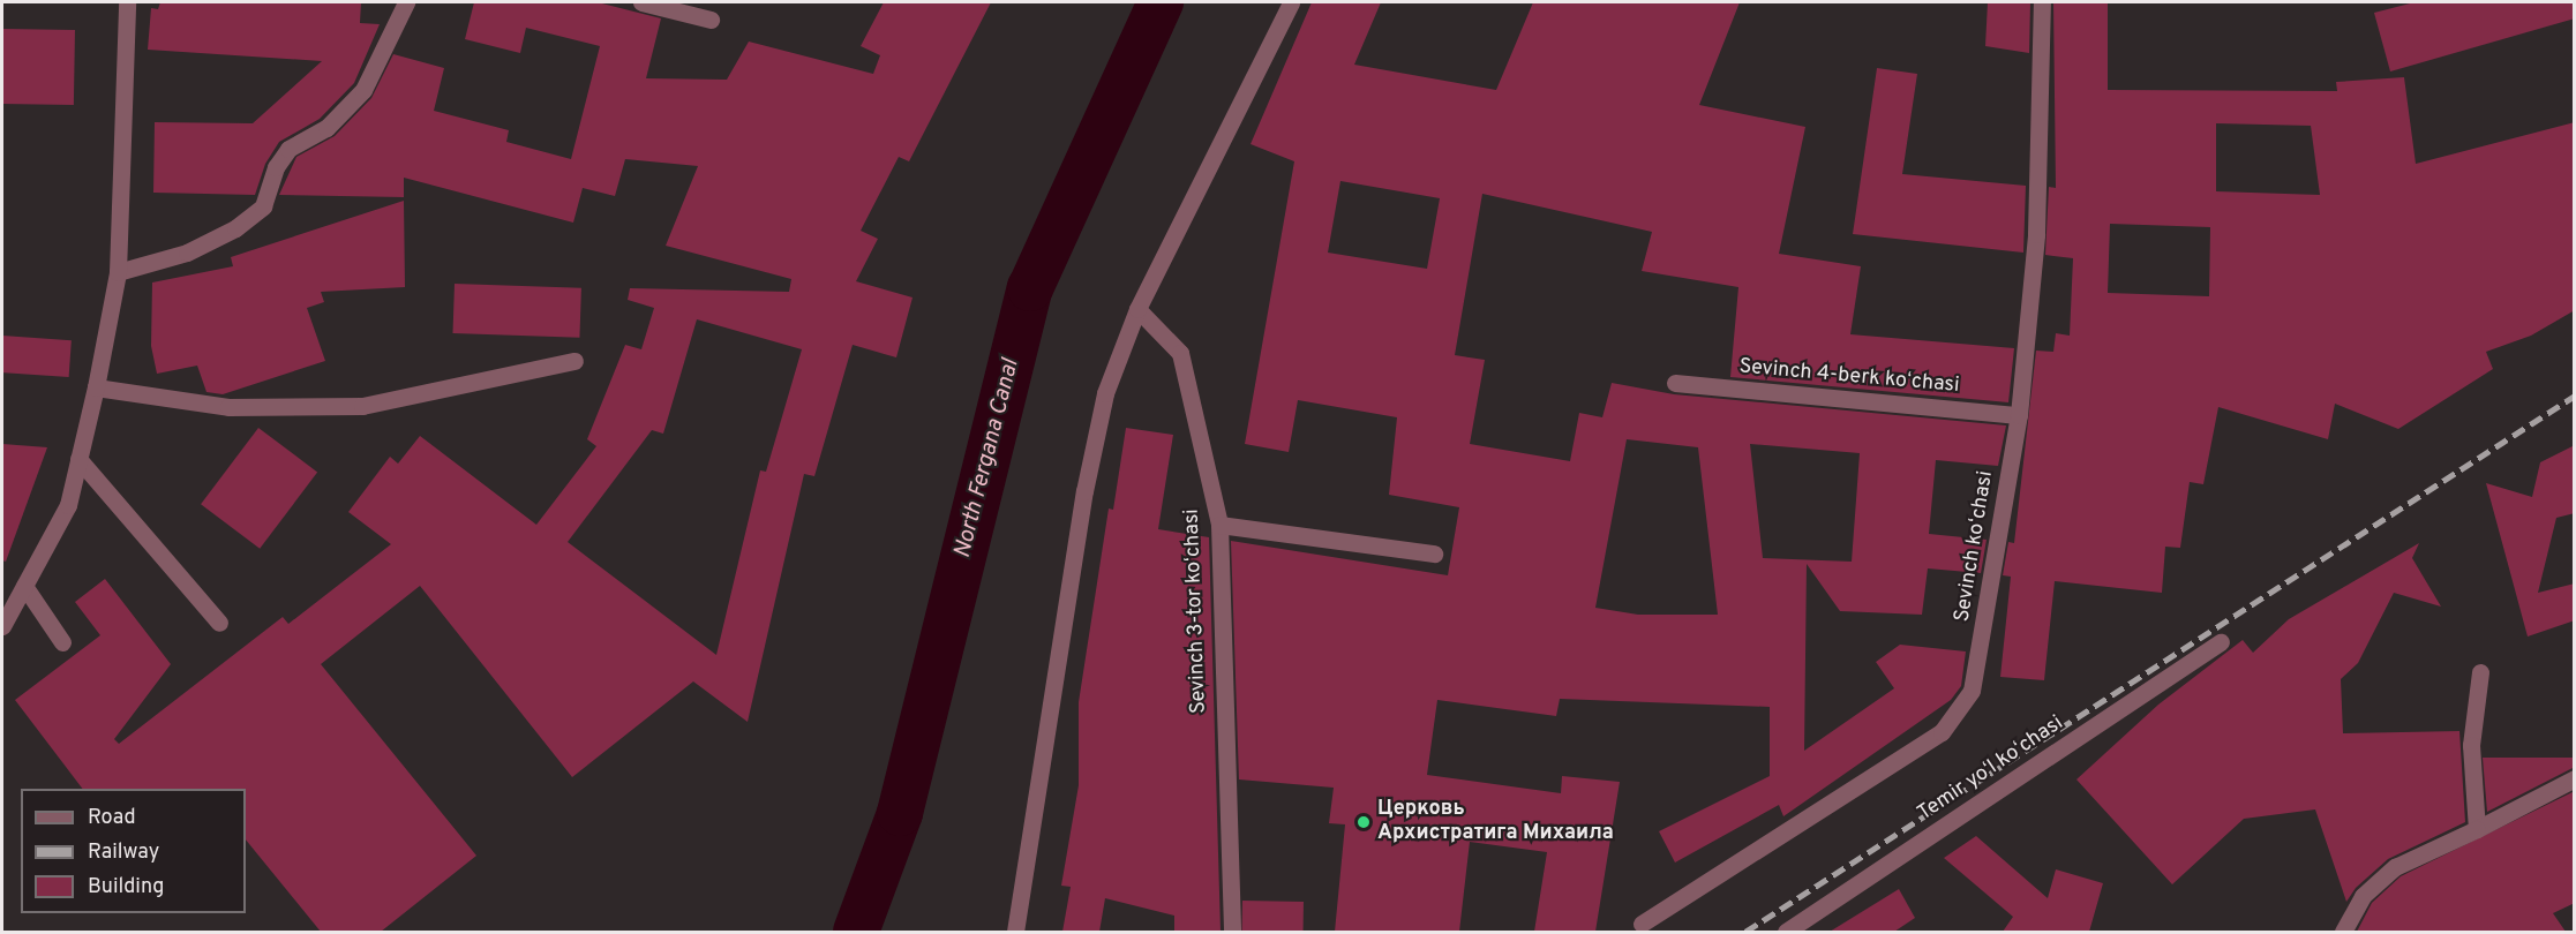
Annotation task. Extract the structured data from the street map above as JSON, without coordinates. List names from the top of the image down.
{
  "streets": {
    "street": [
      "Sevinch 4-berk koʻchasi",
      "Sevinch koʻchasi",
      "Sevinch 3-tor koʻchasi",
      "Temir yoʻl koʻchasi"
    ]
  },
  "crossings": [
    ["Sevinch 4-berk koʻchasi", "Sevinch koʻchasi"]
  ],
  "water": ["North Fergana Canal"],
  "places": ["Церковь Архистратига Михаила"],
  "legend": ["Road", "Railway", "Building"]
}
